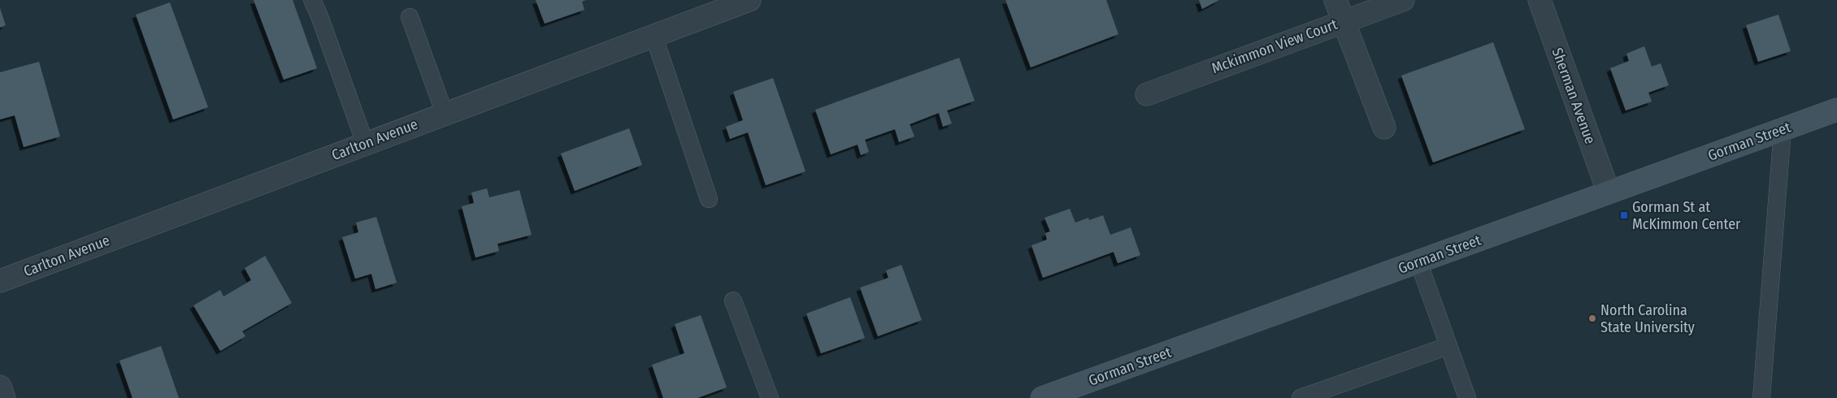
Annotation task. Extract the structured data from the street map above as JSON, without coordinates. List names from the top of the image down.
{
  "streets": {
    "main road": ["Gorman Street"],
    "street": ["Mckimmon View Court", "Sherman Avenue", "Carlton Avenue"]
  },
  "crossings": [
    ["Sherman Avenue", "Gorman Street"]
  ],
  "places": {
    "transit": ["Gorman St at McKimmon Center"],
    "other": ["North Carolina State University"]
  }
}
